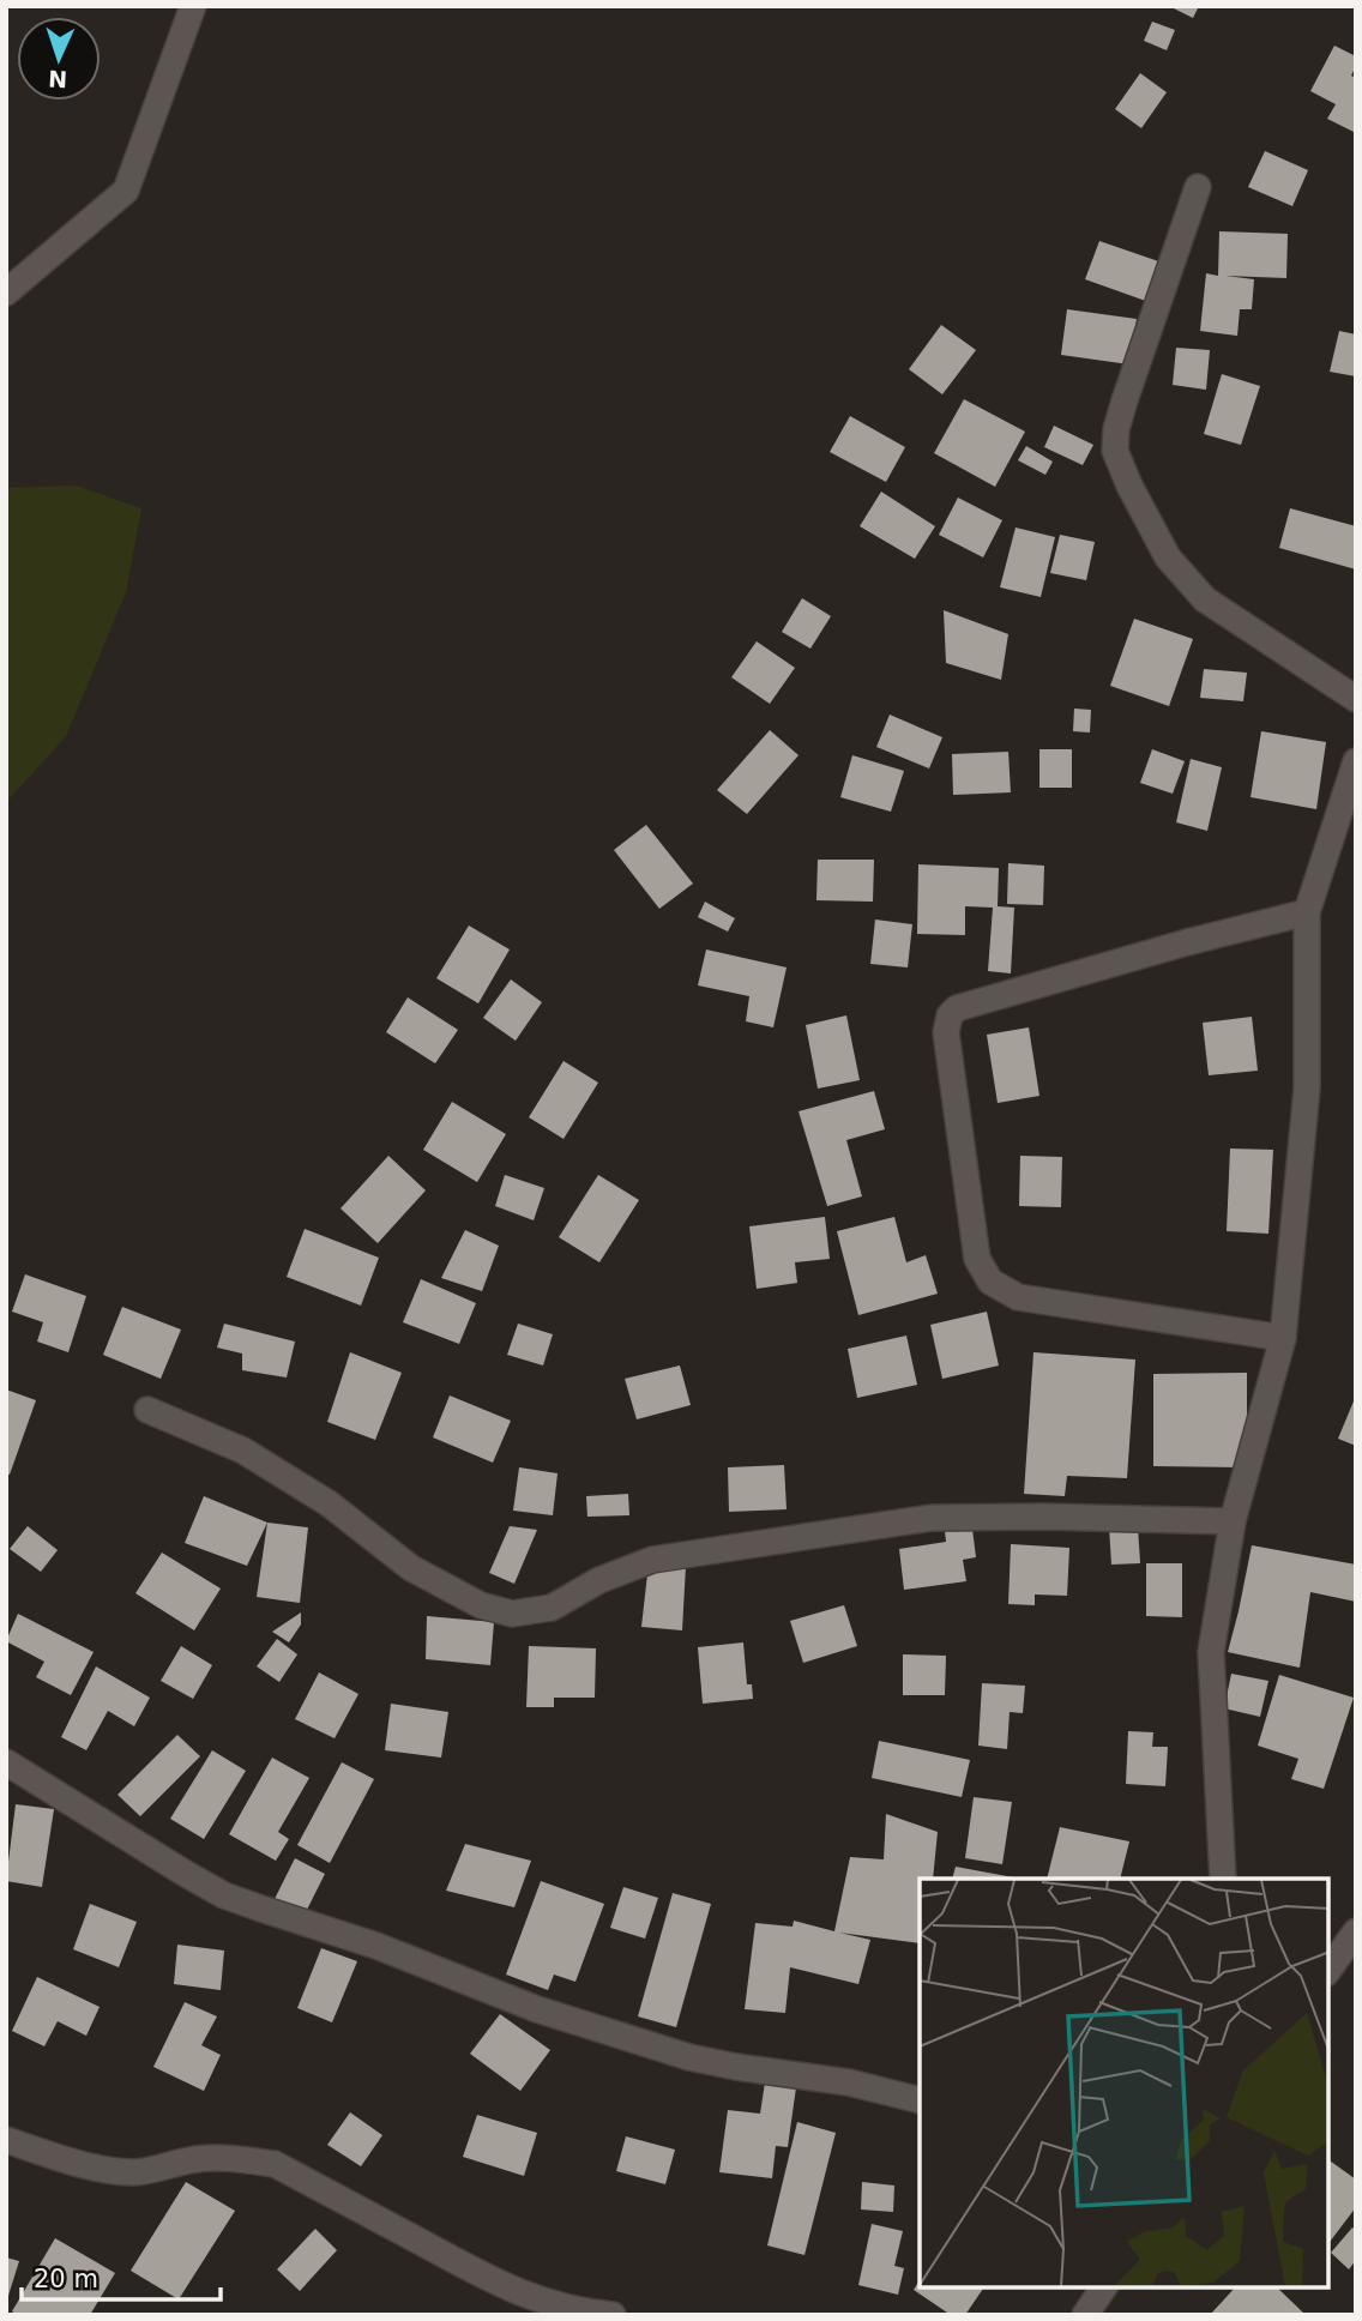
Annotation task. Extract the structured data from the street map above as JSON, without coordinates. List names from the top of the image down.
{
  "scale_bar": "20 m",
  "north": "bottom"
}
